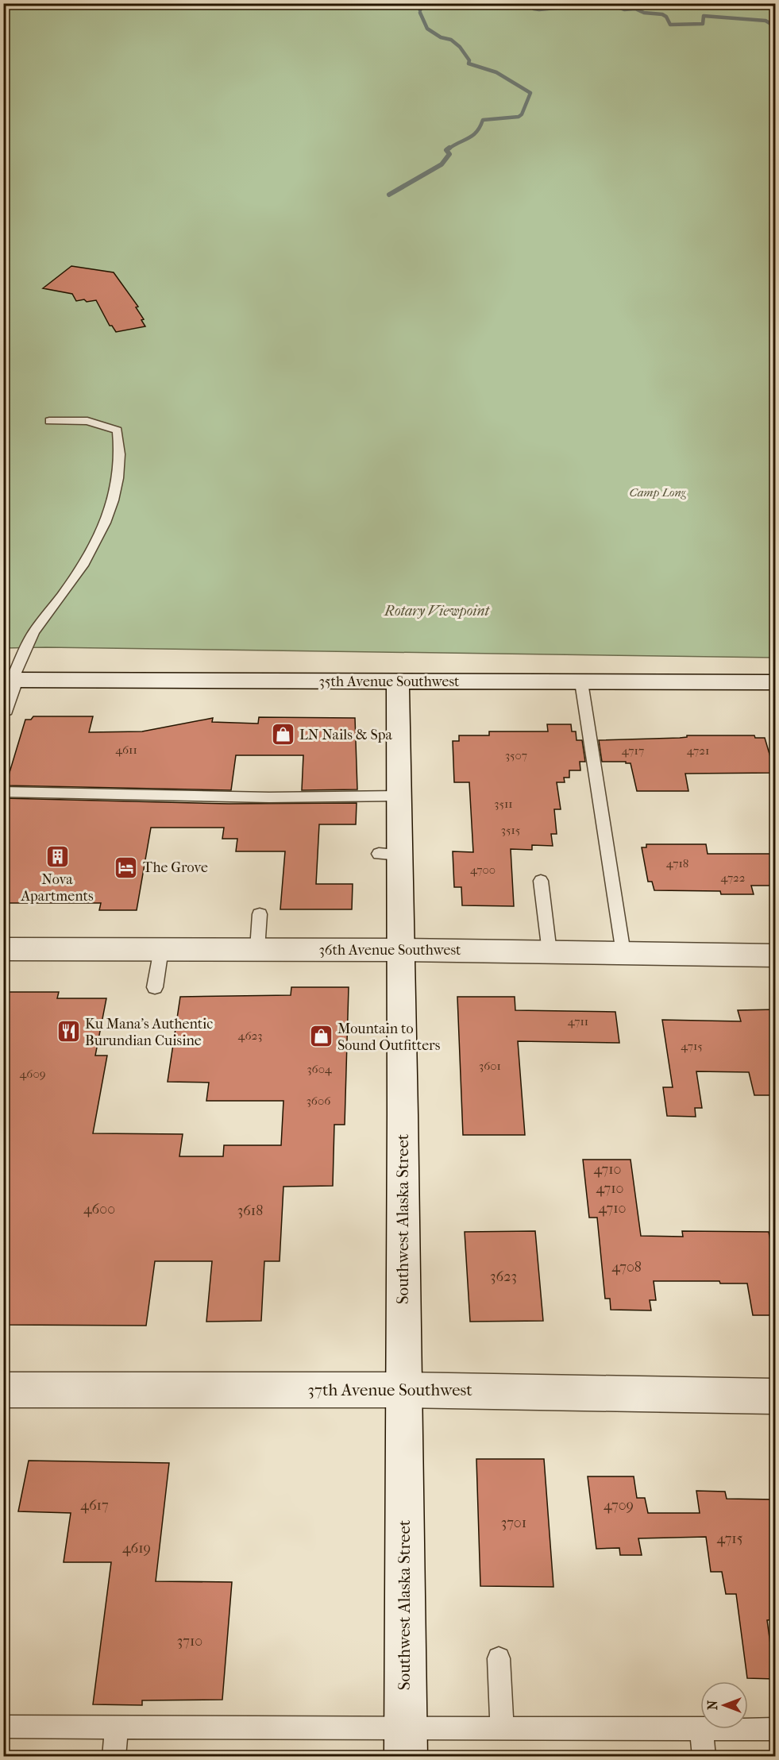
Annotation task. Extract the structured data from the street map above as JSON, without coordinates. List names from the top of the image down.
{
  "streets": {
    "street": [
      "35th Avenue Southwest",
      "36th Avenue Southwest",
      "Southwest Alaska Street",
      "37th Avenue Southwest"
    ]
  },
  "crossings": [
    ["35th Avenue Southwest", "Southwest Alaska Street"],
    ["36th Avenue Southwest", "Southwest Alaska Street"],
    ["Southwest Alaska Street", "37th Avenue Southwest"]
  ],
  "parks": ["Camp Long", "Rotary Viewpoint"],
  "places": {
    "shop": ["LN Nails & Spa", "Mountain to Sound Outfitters"],
    "building": ["Nova Apartments"],
    "hotel": ["The Grove"],
    "restaurant": ["Ku Mana’s Authentic Burundian Cuisine"]
  },
  "house_numbers": [
    "4611",
    "4717",
    "4721",
    "3507",
    "3511",
    "3515",
    "4718",
    "4700",
    "4722",
    "4711",
    "4623",
    "4715",
    "3601",
    "3604",
    "4609",
    "3606",
    "4710",
    "4710",
    "4710",
    "4600",
    "3618",
    "4708",
    "3623",
    "4617",
    "4709",
    "3701",
    "4715",
    "4619",
    "3710"
  ],
  "north": "left"
}
